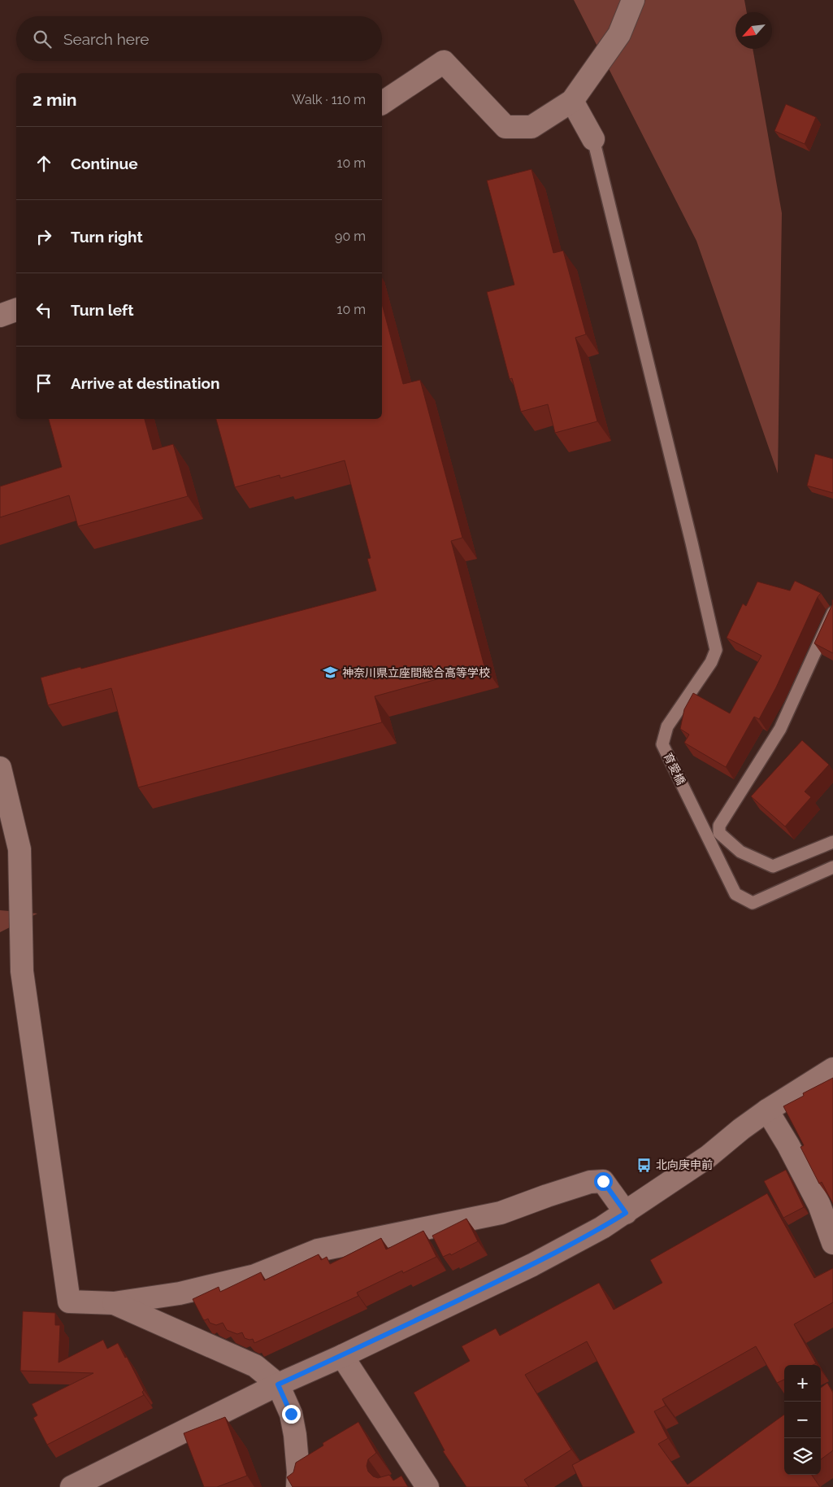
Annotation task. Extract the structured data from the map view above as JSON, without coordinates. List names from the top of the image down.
{
  "streets": {
    "lane": ["育愛橋"]
  },
  "places": {
    "school or university": ["神奈川県立座間総合高等学校"],
    "bus stop": ["北向庚申前"]
  },
  "north": "bottom left",
  "page": {
    "search": "Search here",
    "heading": ["2 min", "Walk · 110 m"],
    "list": [
      ["Continue", "10 m"],
      ["Turn right", "90 m"],
      ["Turn left", "10 m"],
      "Arrive at destination"
    ],
    "map_buttons": ["+", "−"]
  }
}
